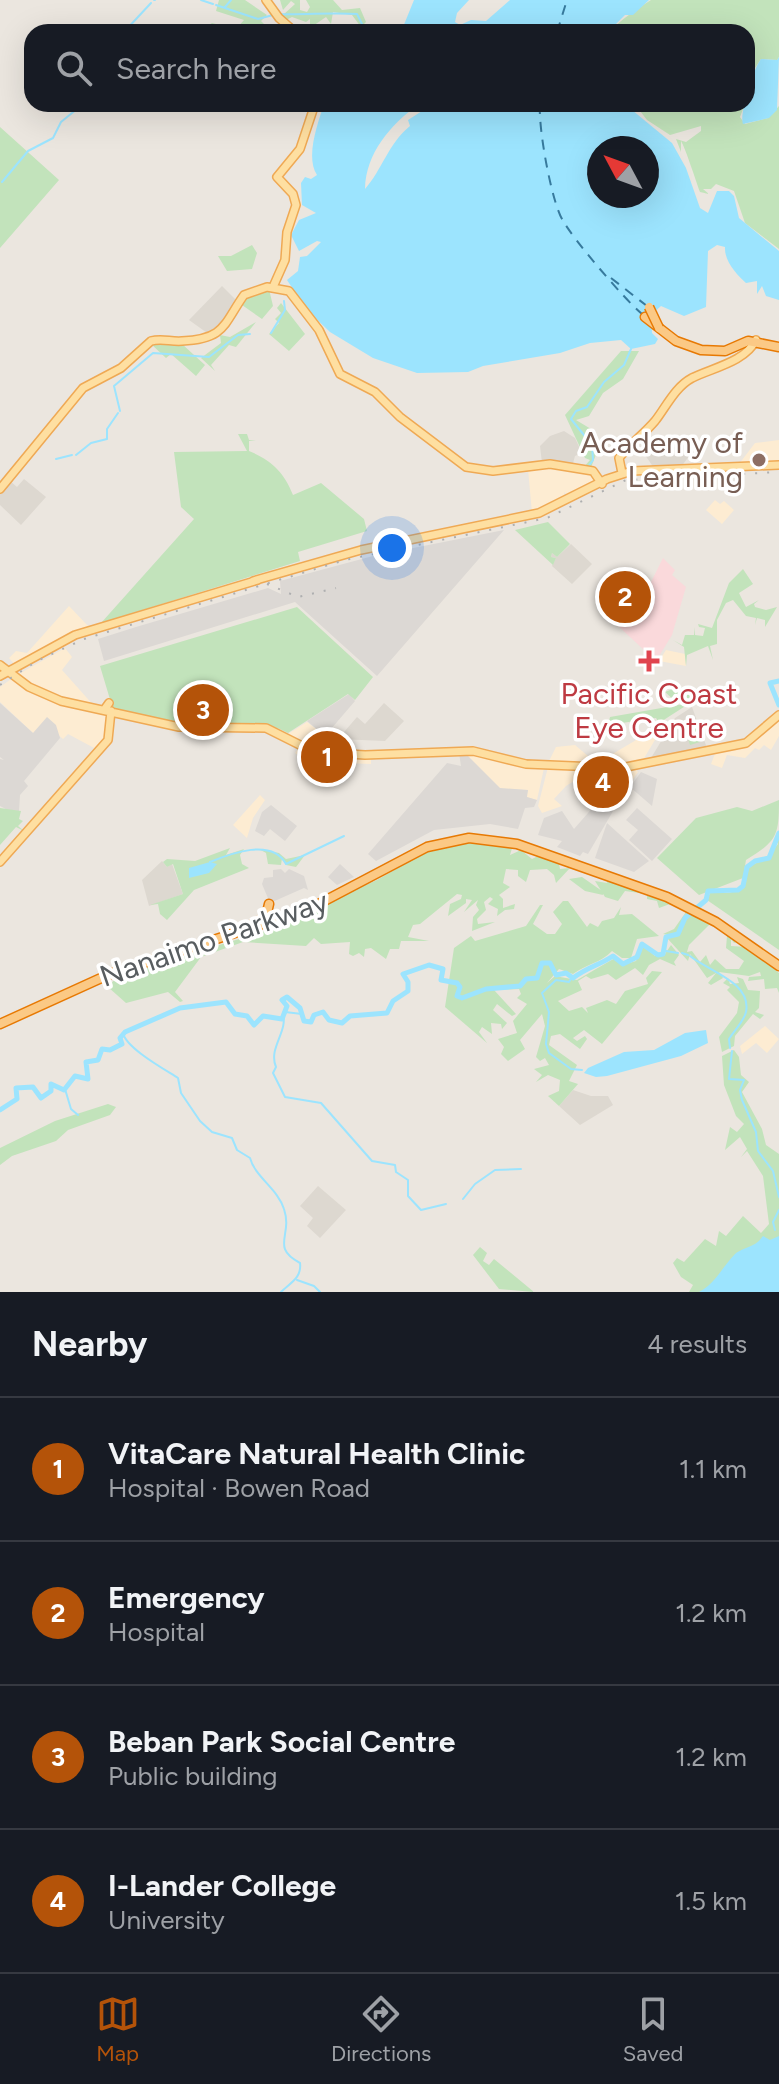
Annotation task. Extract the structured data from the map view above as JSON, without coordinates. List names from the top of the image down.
{
  "streets": {
    "highway": ["Nanaimo Parkway"]
  },
  "places": {
    "other": ["Academy of Learning"],
    "health": ["Pacific Coast Eye Centre"]
  },
  "north": "top left",
  "page": {
    "search": "Search here",
    "pins": [
      "2",
      "3",
      "1",
      "4"
    ],
    "heading": ["Nearby", "4 results"],
    "list": [
      {
        "mark": "1",
        "name": "VitaCare Natural Health Clinic",
        "note": "Hospital · Bowen Road",
        "value": "1.1 km"
      },
      {
        "mark": "2",
        "name": "Emergency",
        "note": "Hospital",
        "value": "1.2 km"
      },
      {
        "mark": "3",
        "name": "Beban Park Social Centre",
        "note": "Public building",
        "value": "1.2 km"
      },
      {
        "mark": "4",
        "name": "I-Lander College",
        "note": "University",
        "value": "1.5 km"
      }
    ],
    "nav": ["Map", "Directions", "Saved"]
  }
}
